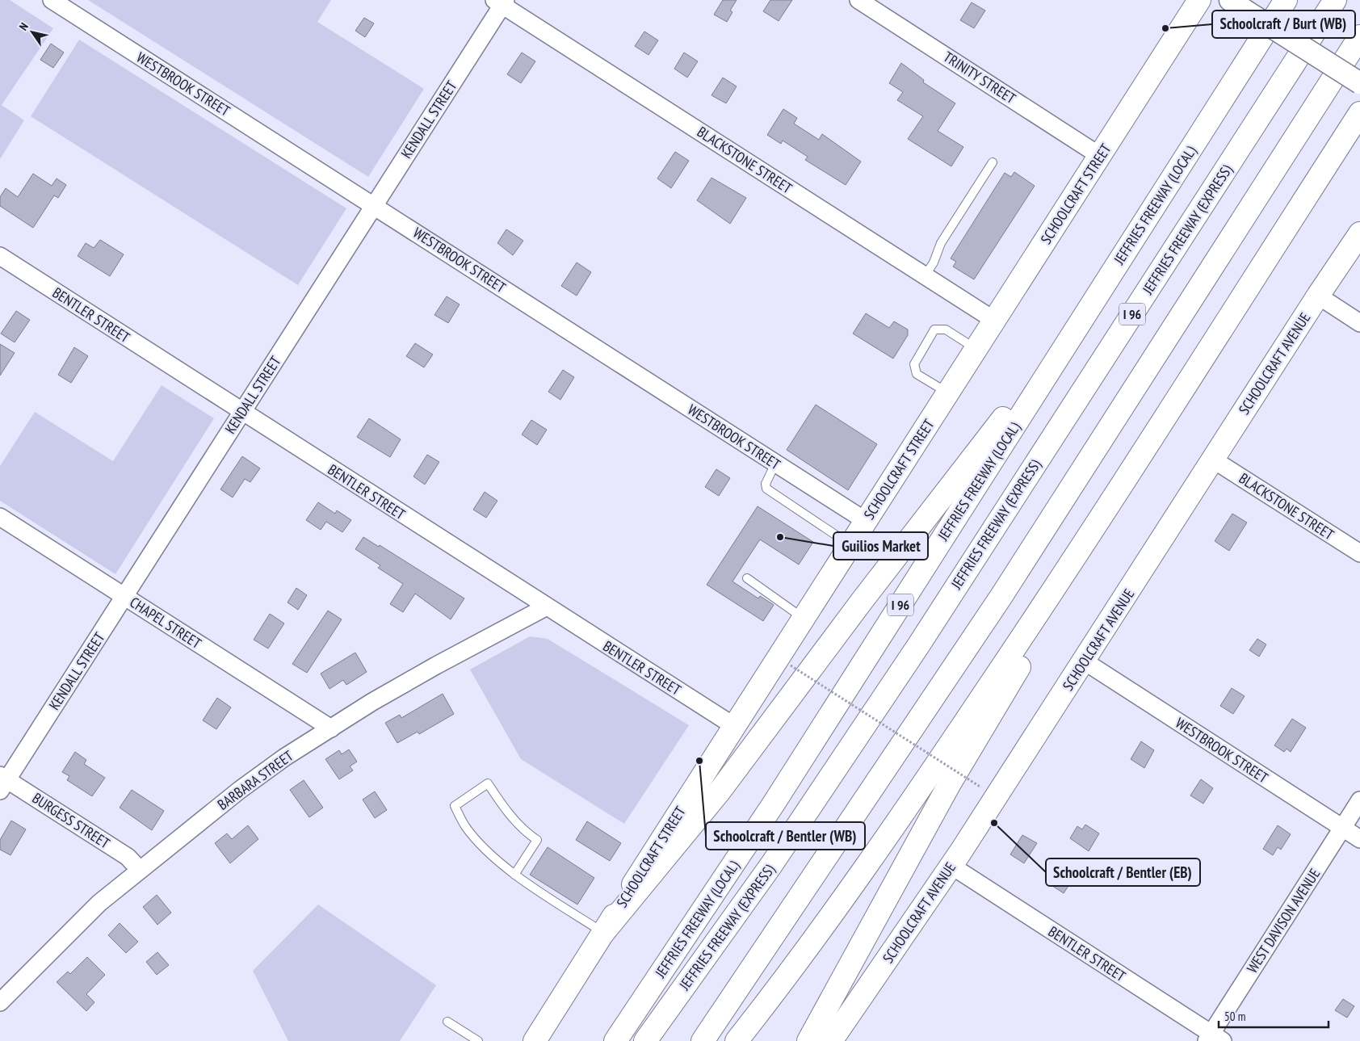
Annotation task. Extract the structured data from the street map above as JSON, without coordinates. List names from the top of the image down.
{
  "streets": {
    "main road": [
      "SCHOOLCRAFT STREET",
      "JEFFRIES FREEWAY (LOCAL)",
      "JEFFRIES FREEWAY (EXPRESS)",
      "I 96",
      "SCHOOLCRAFT AVENUE"
    ],
    "street": [
      "TRINITY STREET",
      "WESTBROOK STREET",
      "KENDALL STREET",
      "BLACKSTONE STREET",
      "BENTLER STREET",
      "CHAPEL STREET",
      "BARBARA STREET",
      "BURGESS STREET",
      "WEST DAVISON AVENUE"
    ]
  },
  "crossings": [
    ["TRINITY STREET", "SCHOOLCRAFT STREET"],
    ["WESTBROOK STREET", "KENDALL STREET"],
    ["WESTBROOK STREET", "SCHOOLCRAFT STREET"],
    ["WESTBROOK STREET", "SCHOOLCRAFT AVENUE"],
    ["WESTBROOK STREET", "WEST DAVISON AVENUE"],
    ["KENDALL STREET", "BLACKSTONE STREET"],
    ["KENDALL STREET", "BENTLER STREET"],
    ["KENDALL STREET", "CHAPEL STREET"],
    ["KENDALL STREET", "BURGESS STREET"],
    ["BLACKSTONE STREET", "SCHOOLCRAFT STREET"],
    ["BLACKSTONE STREET", "SCHOOLCRAFT AVENUE"],
    ["SCHOOLCRAFT STREET", "BENTLER STREET"],
    ["BENTLER STREET", "SCHOOLCRAFT AVENUE"],
    ["BENTLER STREET", "BARBARA STREET"],
    ["BENTLER STREET", "WEST DAVISON AVENUE"],
    ["CHAPEL STREET", "BARBARA STREET"],
    ["BARBARA STREET", "BURGESS STREET"]
  ],
  "places": [
    "Schoolcraft / Burt (WB)",
    "Guilios Market",
    "Schoolcraft / Bentler (WB)",
    "Schoolcraft / Bentler (EB)"
  ],
  "scale_bar": "50 m",
  "north": "top left"
}
